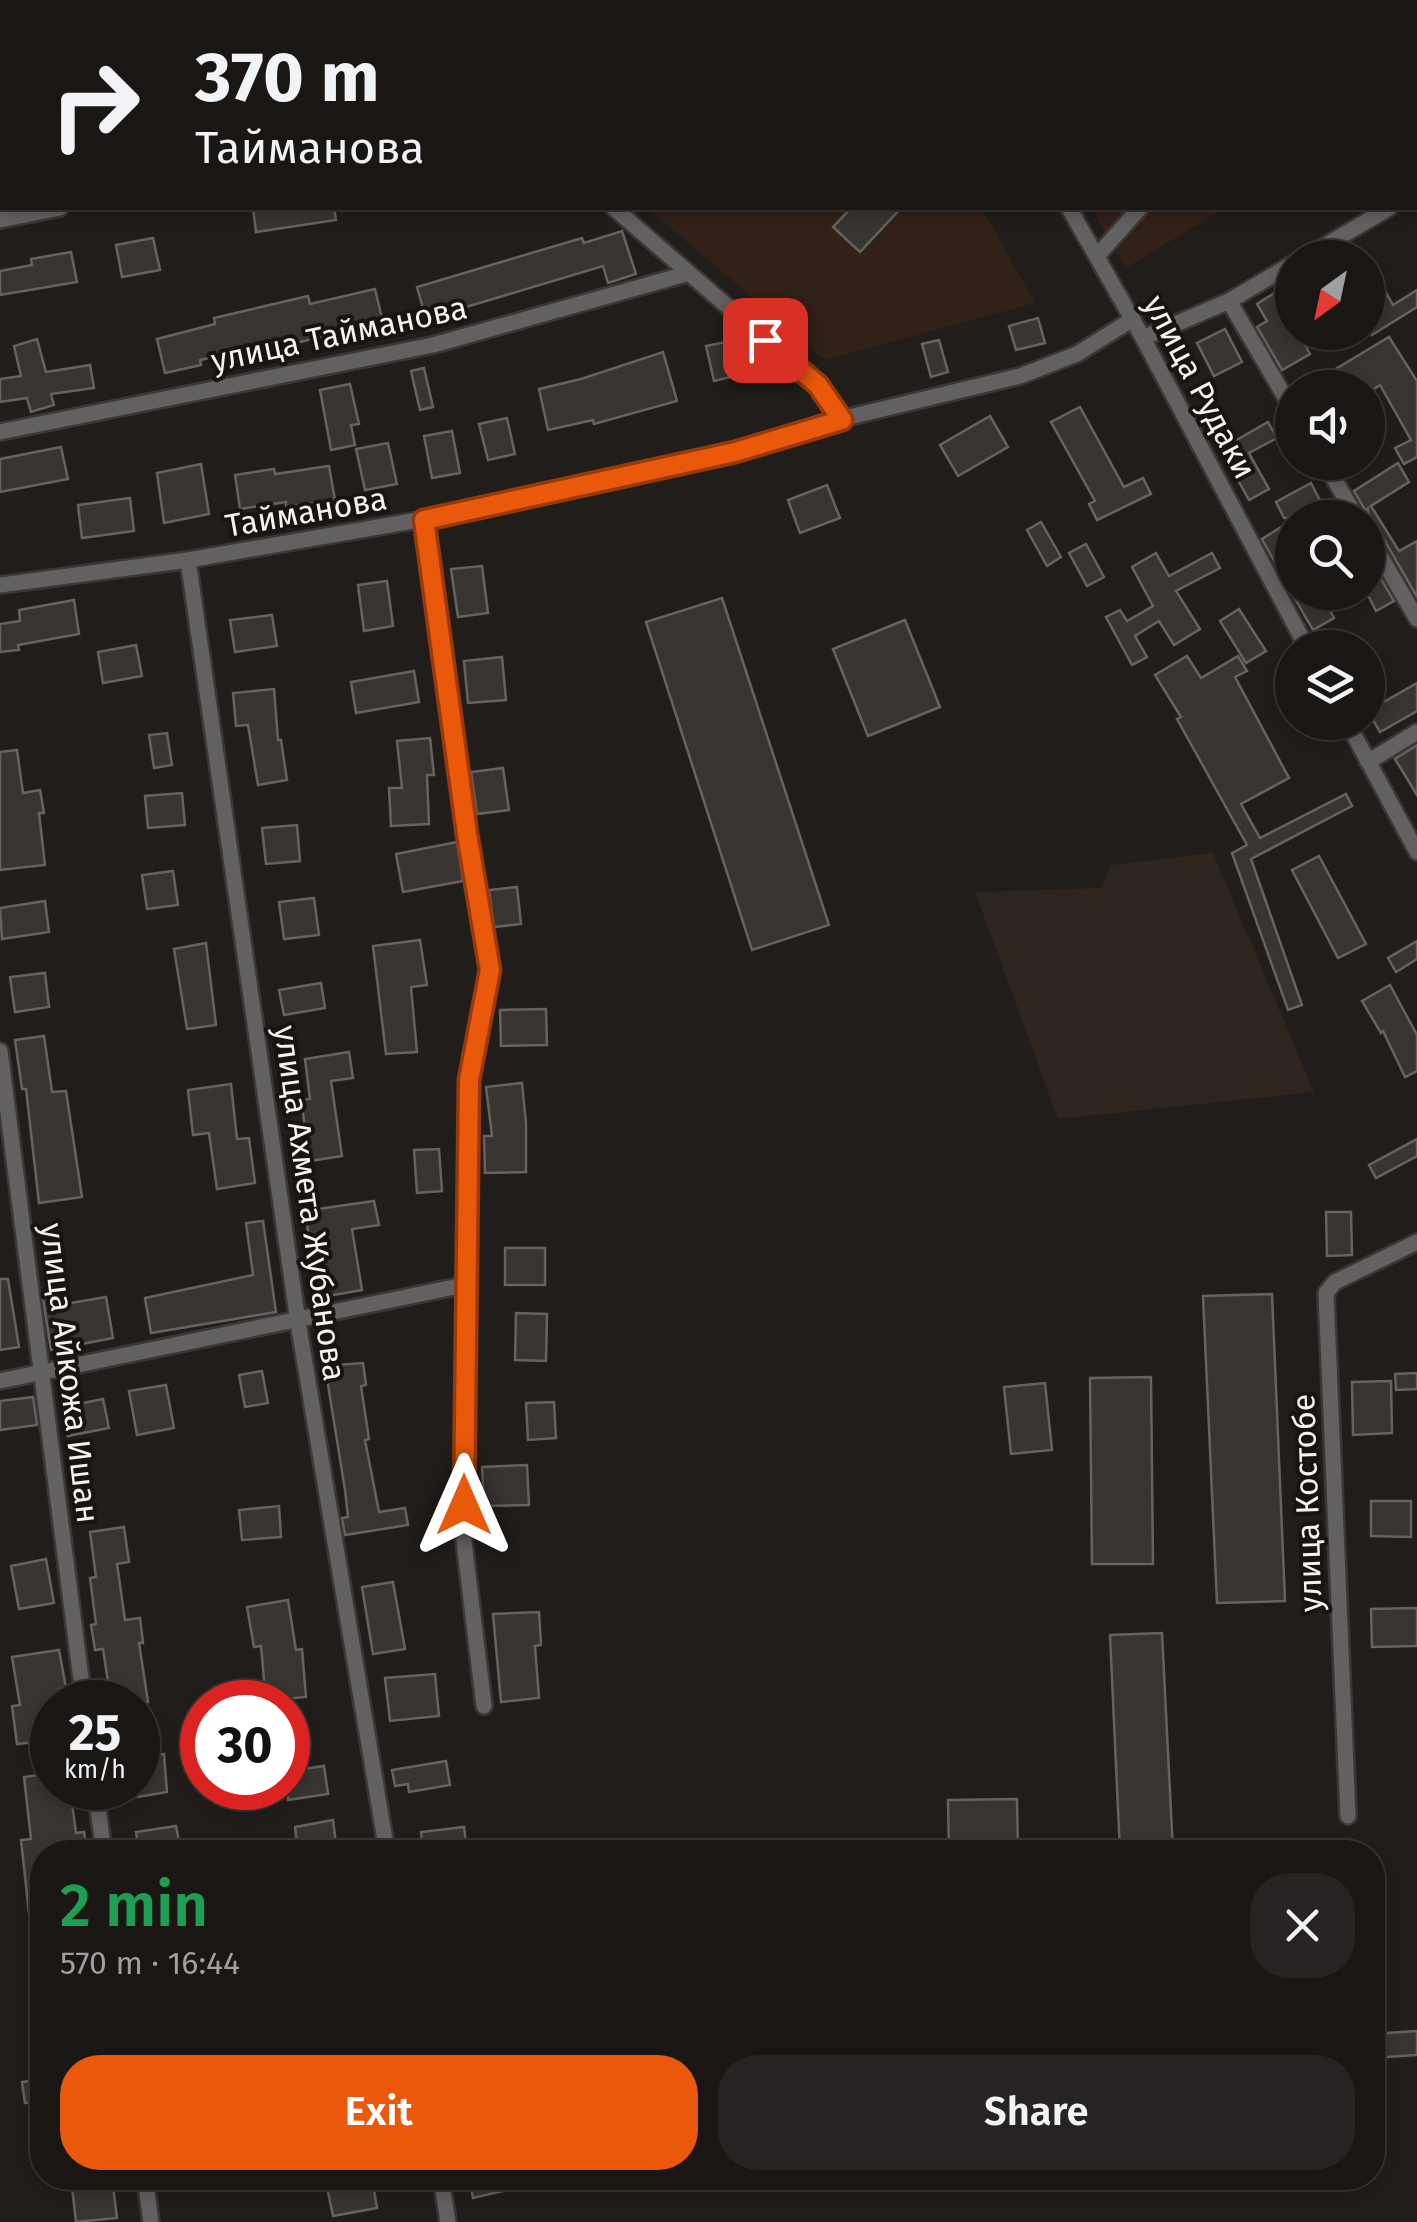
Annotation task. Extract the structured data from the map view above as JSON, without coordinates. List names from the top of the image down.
{
  "streets": {
    "street": [
      "улица Тайманова",
      "улица Рудаки",
      "Тайманова",
      "улица Ахмета Жубанова",
      "улица Айкожа Ишан",
      "улица Костобе"
    ]
  },
  "crossings": [
    ["улица Рудаки", "Тайманова"],
    ["Тайманова", "улица Ахмета Жубанова"]
  ],
  "north": "bottom left",
  "page": {
    "turn": ["370 m", "Тайманова"],
    "speed": "25 km/h",
    "limit": "30",
    "heading": ["2 min", "570 m · 16:44"],
    "buttons": ["Exit", "Share"]
  }
}
